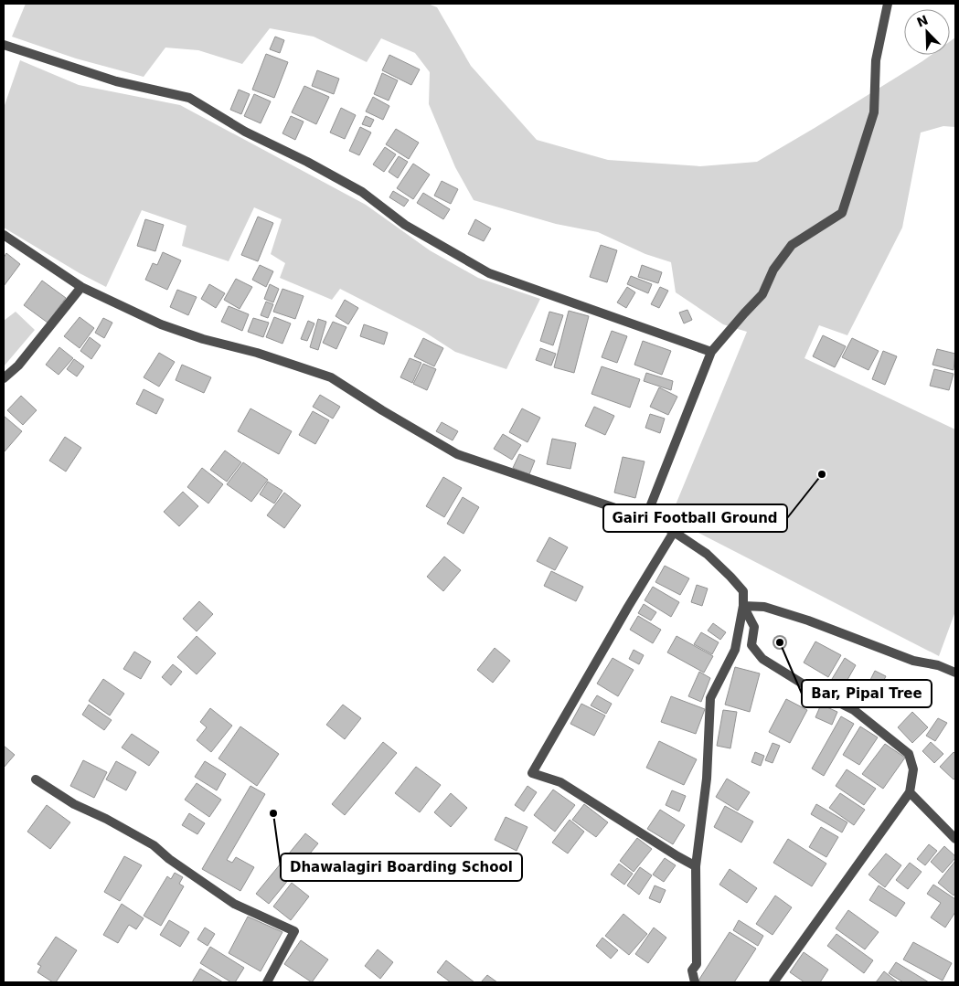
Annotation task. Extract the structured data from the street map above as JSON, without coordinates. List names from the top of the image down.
{
  "places": ["Gairi Football Ground", "Bar, Pipal Tree", "Dhawalagiri Boarding School"],
  "north": "top left"
}
